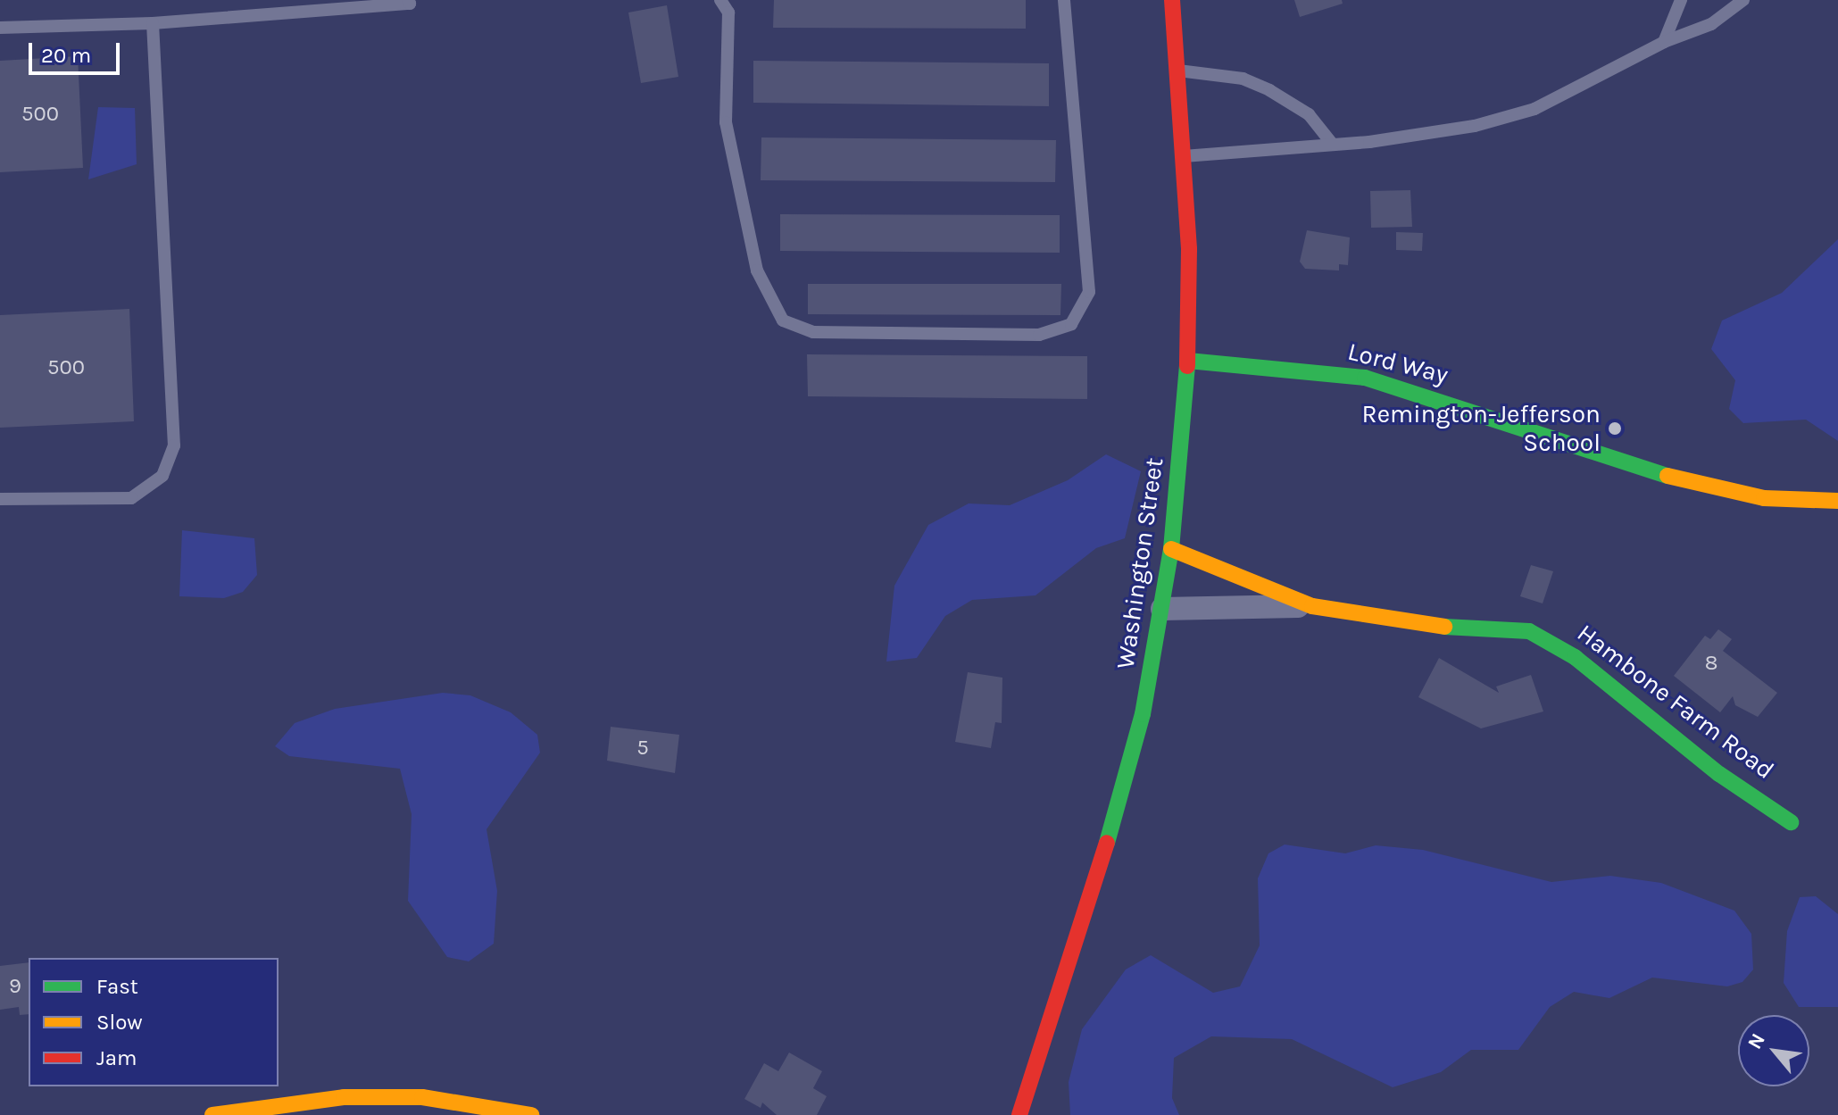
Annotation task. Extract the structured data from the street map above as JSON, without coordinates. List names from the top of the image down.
{
  "streets": {
    "street": ["Lord Way", "Washington Street", "Hambone Farm Road"]
  },
  "crossings": [
    ["Lord Way", "Washington Street"],
    ["Washington Street", "Hambone Farm Road"]
  ],
  "places": ["Remington-Jefferson School"],
  "house_numbers": [
    "500",
    "500",
    "8",
    "5",
    "9"
  ],
  "legend": ["Fast", "Slow", "Jam"],
  "scale_bar": "20 m",
  "north": "top left"
}
